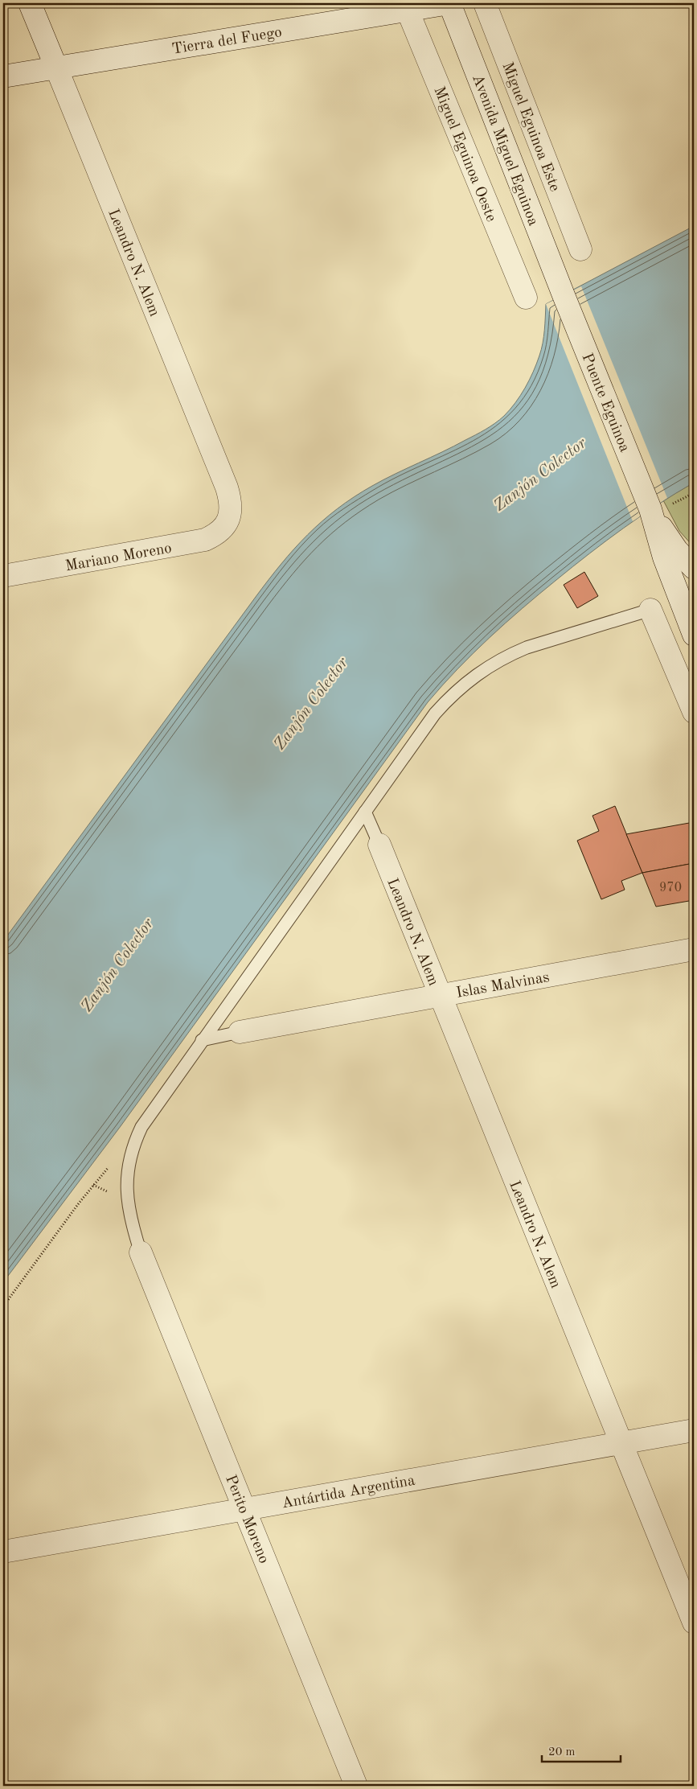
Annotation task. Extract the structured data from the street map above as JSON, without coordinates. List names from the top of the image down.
{
  "streets": {
    "street": [
      "Tierra del Fuego",
      "Miguel Eguinoa Este",
      "Avenida Miguel Eguinoa",
      "Miguel Eguinoa Oeste",
      "Leandro N. Alem",
      "Puente Eguinoa",
      "Mariano Moreno",
      "Islas Malvinas",
      "Antártida Argentina",
      "Perito Moreno"
    ]
  },
  "crossings": [
    ["Tierra del Fuego", "Avenida Miguel Eguinoa"],
    ["Tierra del Fuego", "Miguel Eguinoa Oeste"],
    ["Tierra del Fuego", "Leandro N. Alem"],
    ["Avenida Miguel Eguinoa", "Puente Eguinoa"],
    ["Leandro N. Alem", "Mariano Moreno"],
    ["Leandro N. Alem", "Islas Malvinas"],
    ["Leandro N. Alem", "Antártida Argentina"],
    ["Antártida Argentina", "Perito Moreno"]
  ],
  "water": ["Zanjón Colector"],
  "house_numbers": ["970"],
  "scale_bar": "20 m"
}
